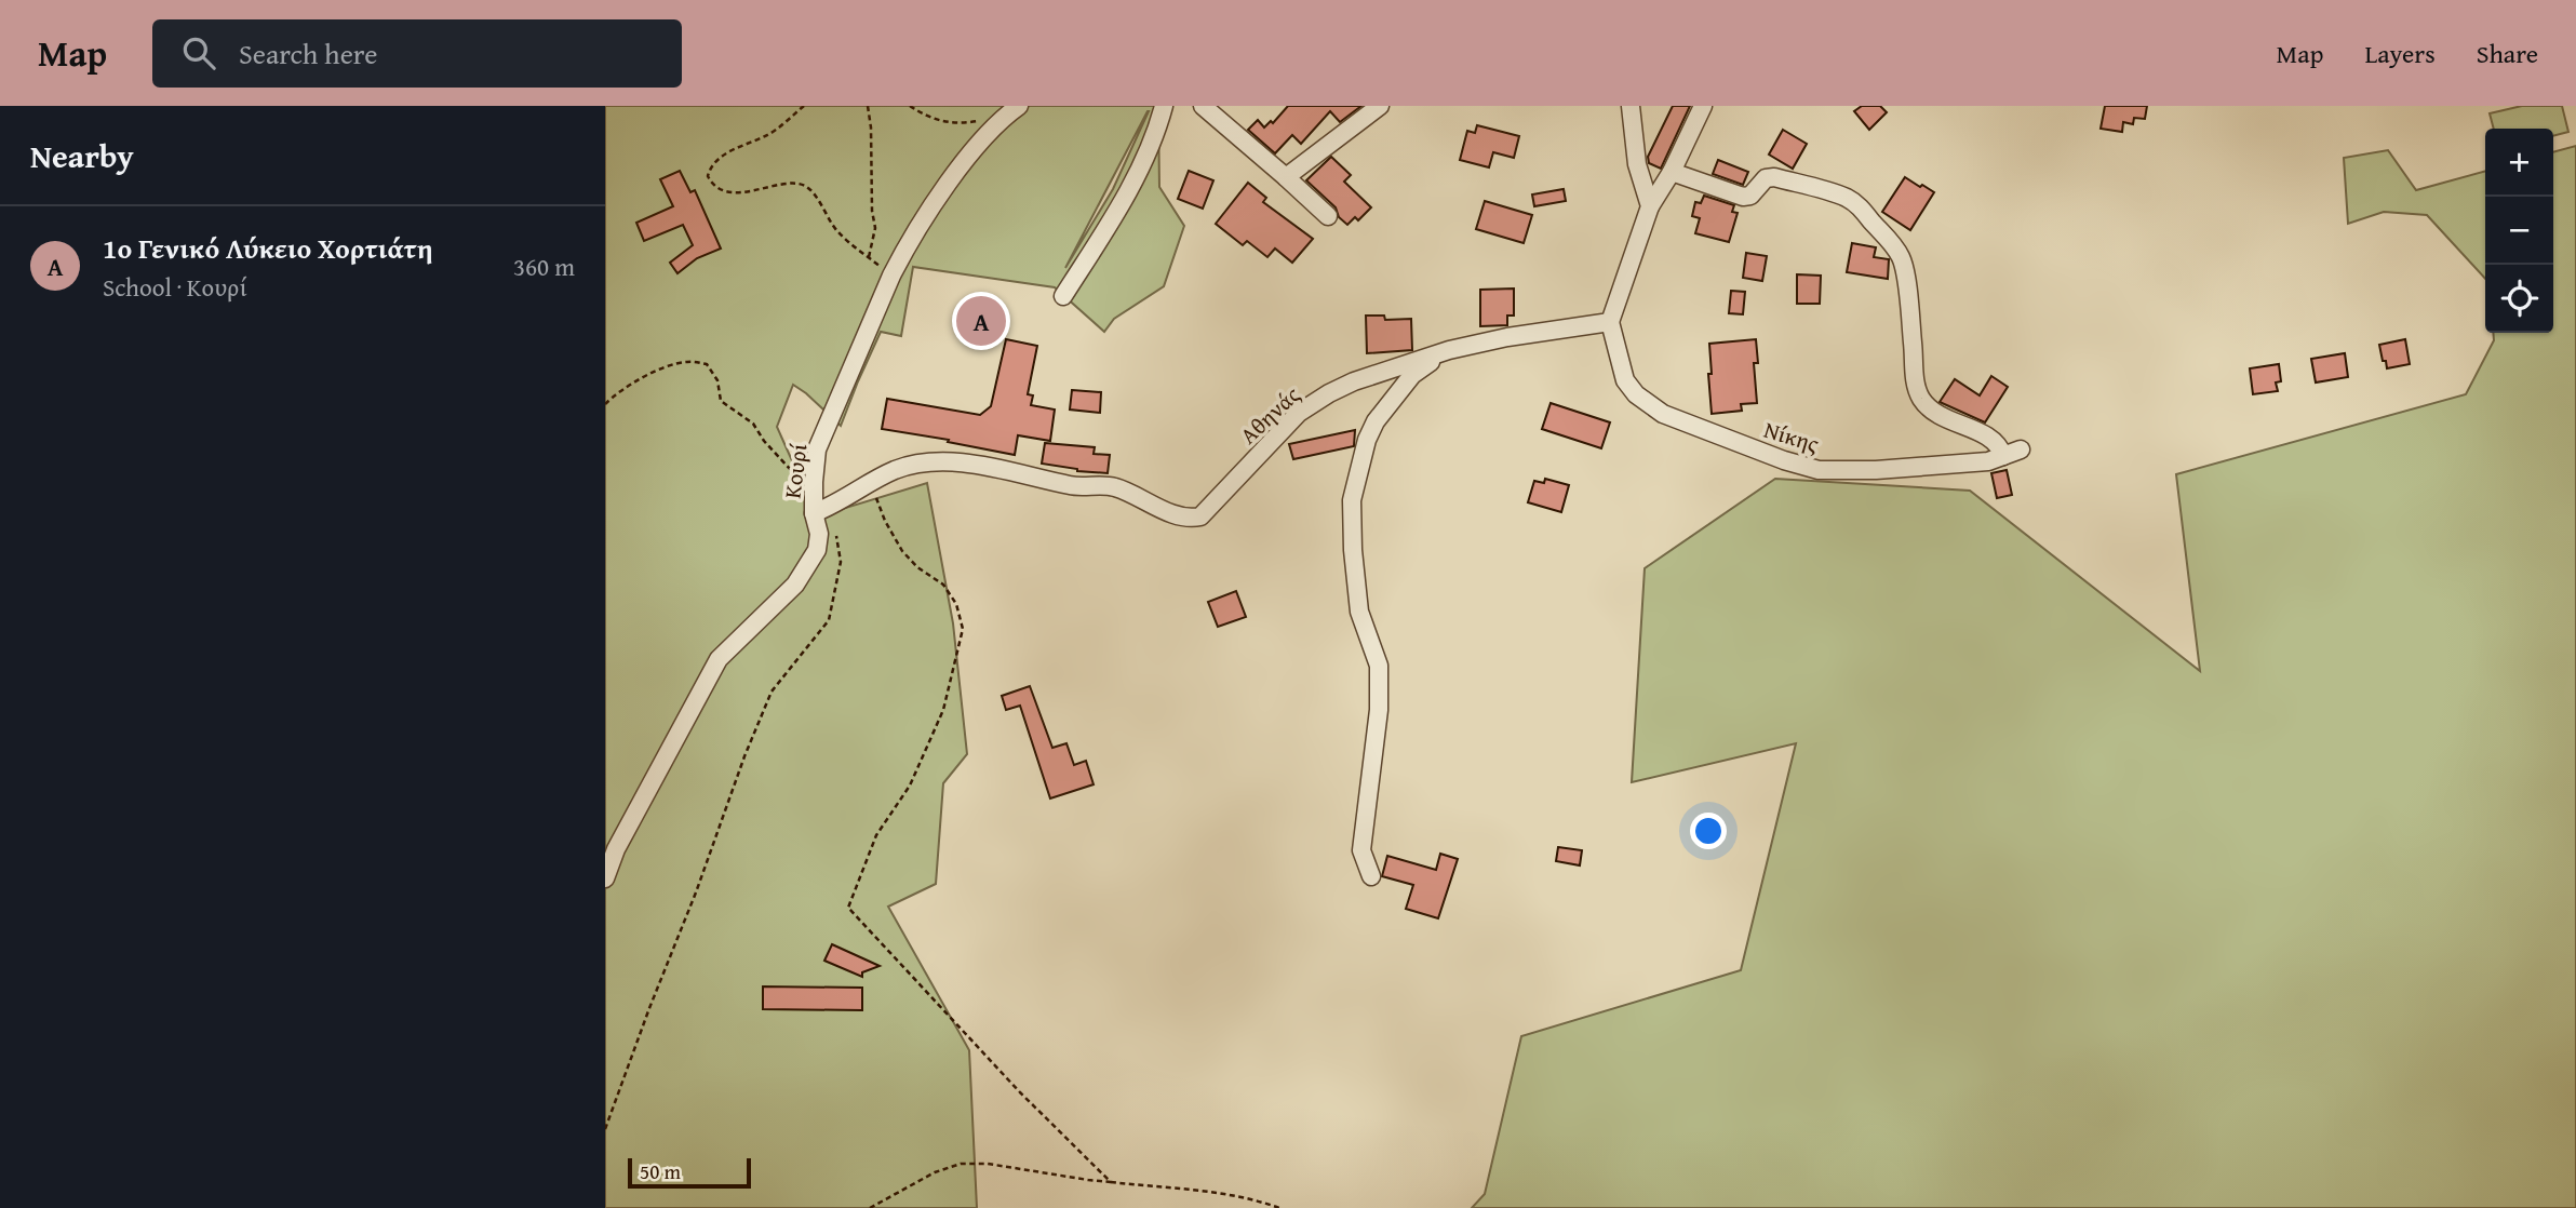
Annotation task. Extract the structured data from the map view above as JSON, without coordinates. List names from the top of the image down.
{
  "streets": {
    "street": ["Αθηνάς", "Νίκης", "Κουρί"]
  },
  "crossings": [
    ["Αθηνάς", "Νίκης"],
    ["Αθηνάς", "Κουρί"]
  ],
  "scale_bar": "50 m",
  "page": {
    "header": "Map",
    "search": "Search here",
    "nav": ["Map", "Layers", "Share"],
    "heading": "Nearby",
    "map_buttons": ["+", "−"],
    "list": [
      {
        "mark": "A",
        "name": "1ο Γενικό Λύκειο Χορτιάτη",
        "note": "School · Κουρί",
        "value": "360 m"
      }
    ],
    "pins": "A",
    "scale": "50 m"
  }
}
